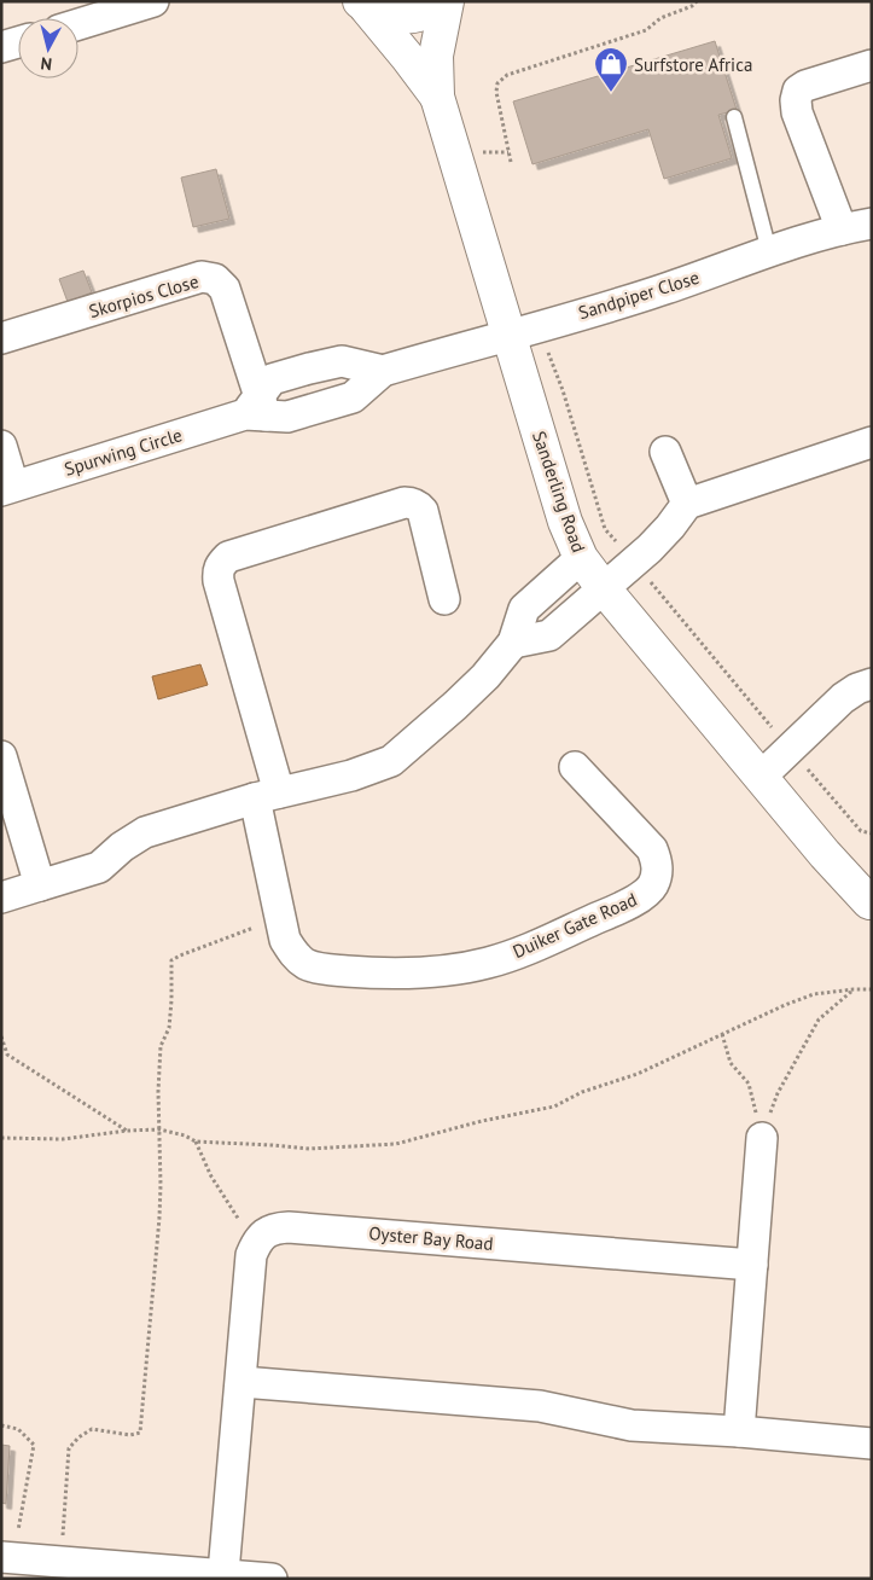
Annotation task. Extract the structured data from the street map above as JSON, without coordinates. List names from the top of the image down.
{
  "streets": {
    "street": [
      "Sandpiper Close",
      "Skorpios Close",
      "Spurwing Circle",
      "Sanderling Road",
      "Duiker Gate Road",
      "Oyster Bay Road"
    ]
  },
  "crossings": [
    ["Sandpiper Close", "Spurwing Circle"],
    ["Sandpiper Close", "Sanderling Road"],
    ["Skorpios Close", "Spurwing Circle"],
    ["Spurwing Circle", "Sanderling Road"]
  ],
  "places": {
    "shop": ["Surfstore Africa"]
  },
  "north": "bottom"
}
